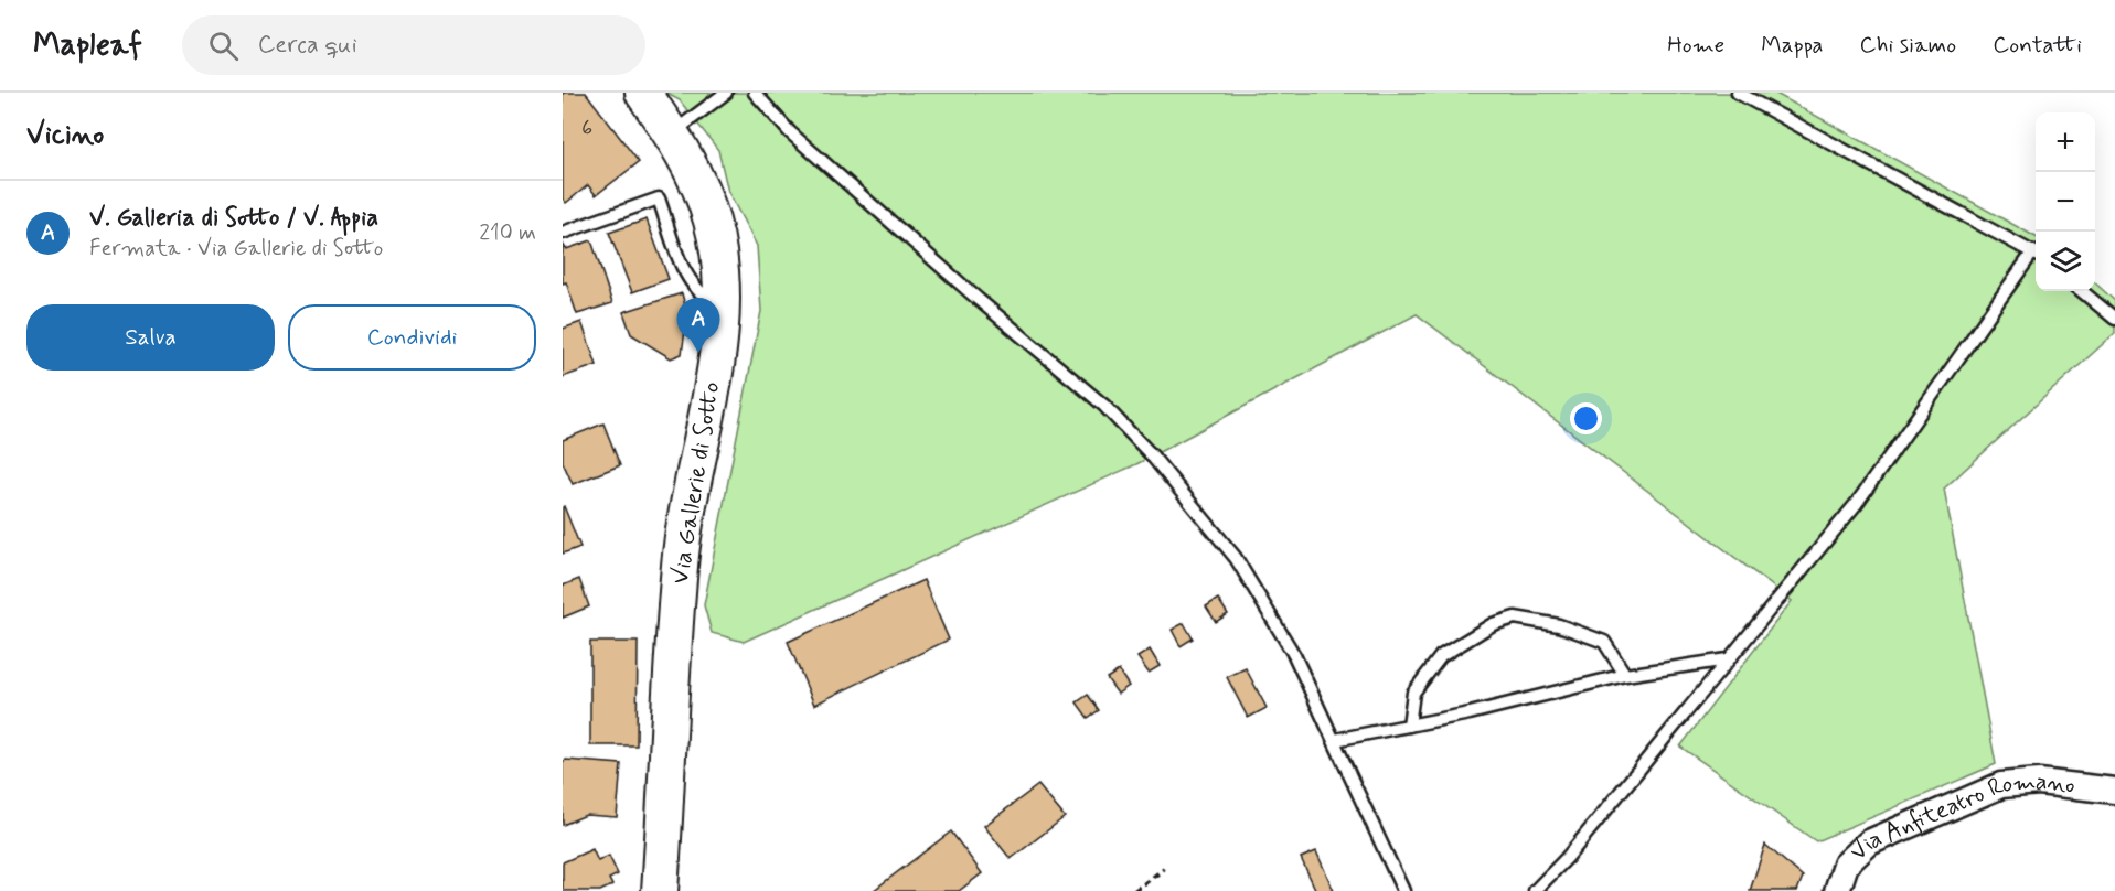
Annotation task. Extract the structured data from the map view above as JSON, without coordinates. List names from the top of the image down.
{
  "streets": {
    "main road": ["Via Gallerie di Sotto"],
    "street": ["Via Anfiteatro Romano"]
  },
  "house_numbers": ["6"],
  "page": {
    "header": "Mapleaf",
    "search": "Cerca qui",
    "nav": [
      "Home",
      "Mappa",
      "Chi siamo",
      "Contatti"
    ],
    "heading": "Vicino",
    "map_buttons": ["+", "−"],
    "list": [
      {
        "mark": "A",
        "name": "V. Galleria di Sotto / V. Appia",
        "note": "Fermata · Via Gallerie di Sotto",
        "value": "210 m"
      }
    ],
    "buttons": ["Salva", "Condividi"],
    "pins": "A"
  }
}
